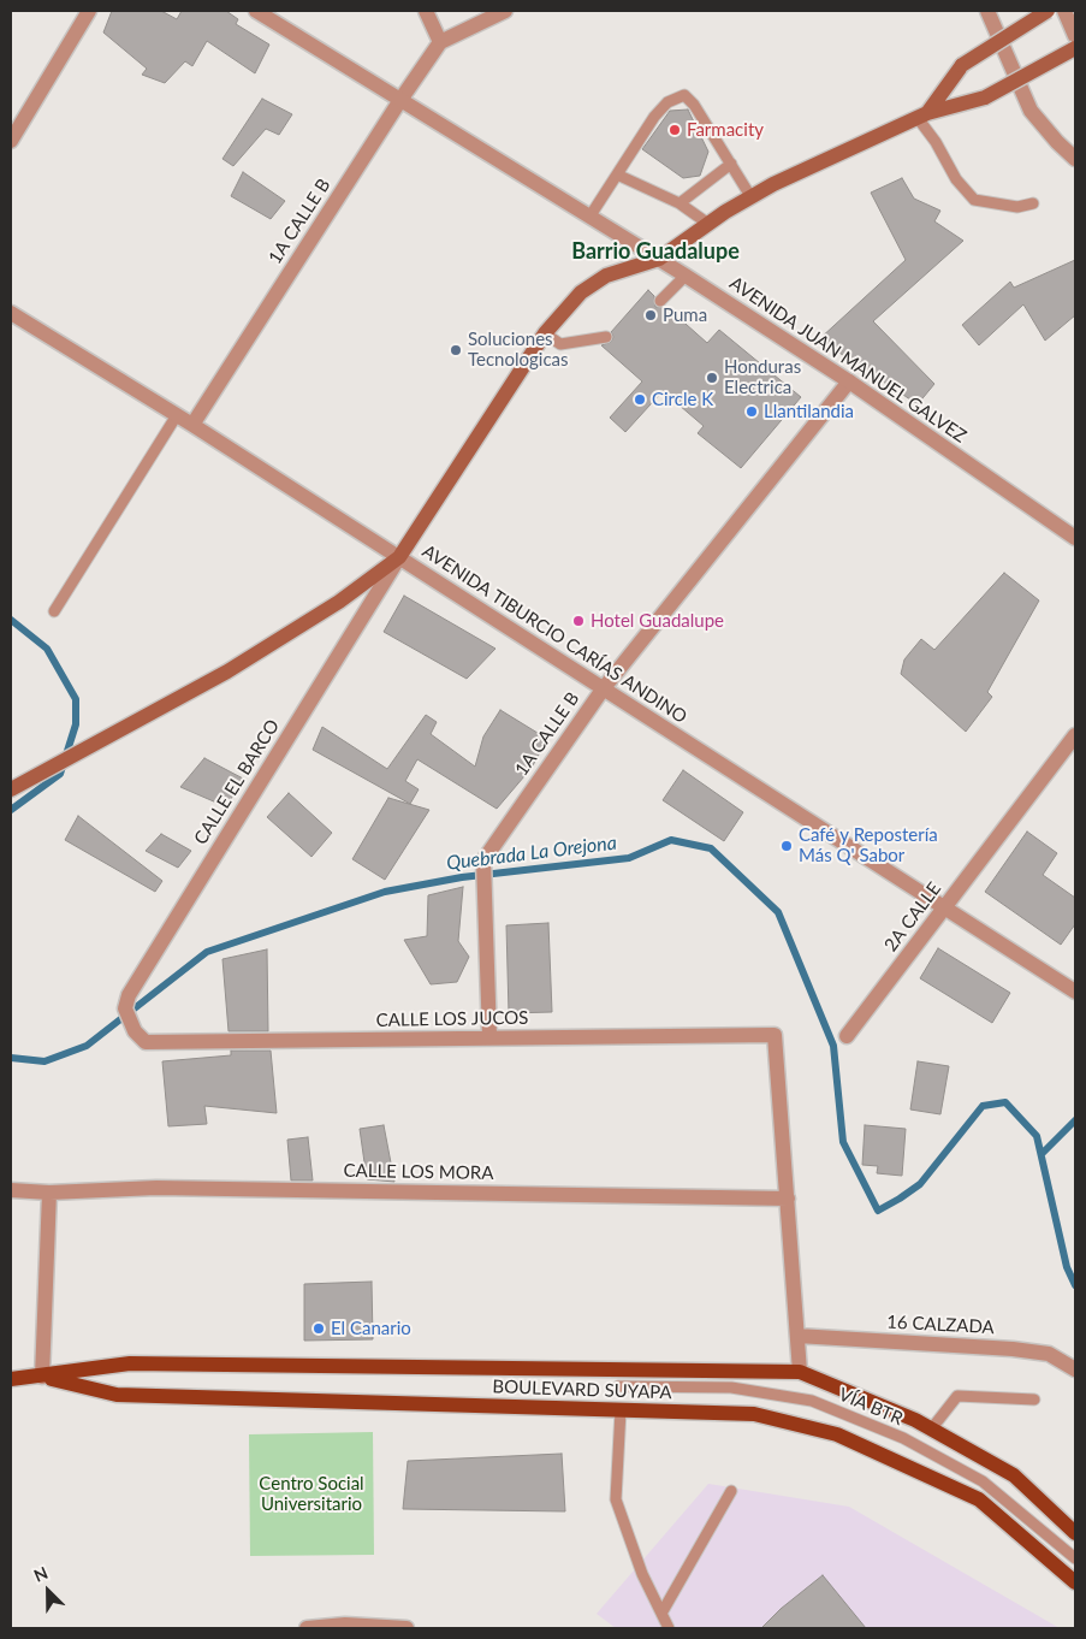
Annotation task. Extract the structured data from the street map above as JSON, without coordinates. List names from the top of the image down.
{
  "streets": {
    "main road": ["BOULEVARD SUYAPA"],
    "street": [
      "1A CALLE B",
      "AVENIDA JUAN MANUEL GALVEZ",
      "AVENIDA TIBURCIO CARÍAS ANDINO",
      "CALLE EL BARCO",
      "2A CALLE",
      "CALLE LOS JUCOS",
      "CALLE LOS MORA",
      "16 CALZADA"
    ],
    "lane": ["VÍA BTR"]
  },
  "crossings": [
    ["1A CALLE B", "AVENIDA JUAN MANUEL GALVEZ"],
    ["1A CALLE B", "AVENIDA TIBURCIO CARÍAS ANDINO"],
    ["1A CALLE B", "CALLE LOS JUCOS"],
    ["AVENIDA TIBURCIO CARÍAS ANDINO", "CALLE EL BARCO"],
    ["AVENIDA TIBURCIO CARÍAS ANDINO", "2A CALLE"],
    ["CALLE EL BARCO", "CALLE LOS JUCOS"],
    ["CALLE LOS JUCOS", "CALLE LOS MORA"]
  ],
  "districts": ["Barrio Guadalupe"],
  "water": ["Quebrada La Orejona"],
  "parks": ["Centro Social Universitario"],
  "places": [
    "Farmacity",
    "Puma",
    "Soluciones Tecnologicas",
    "Honduras Electrica",
    "Circle K",
    "Llantilandia",
    "Hotel Guadalupe",
    "Café y Repostería Más Q' Sabor",
    "El Canario"
  ],
  "north": "top left"
}
